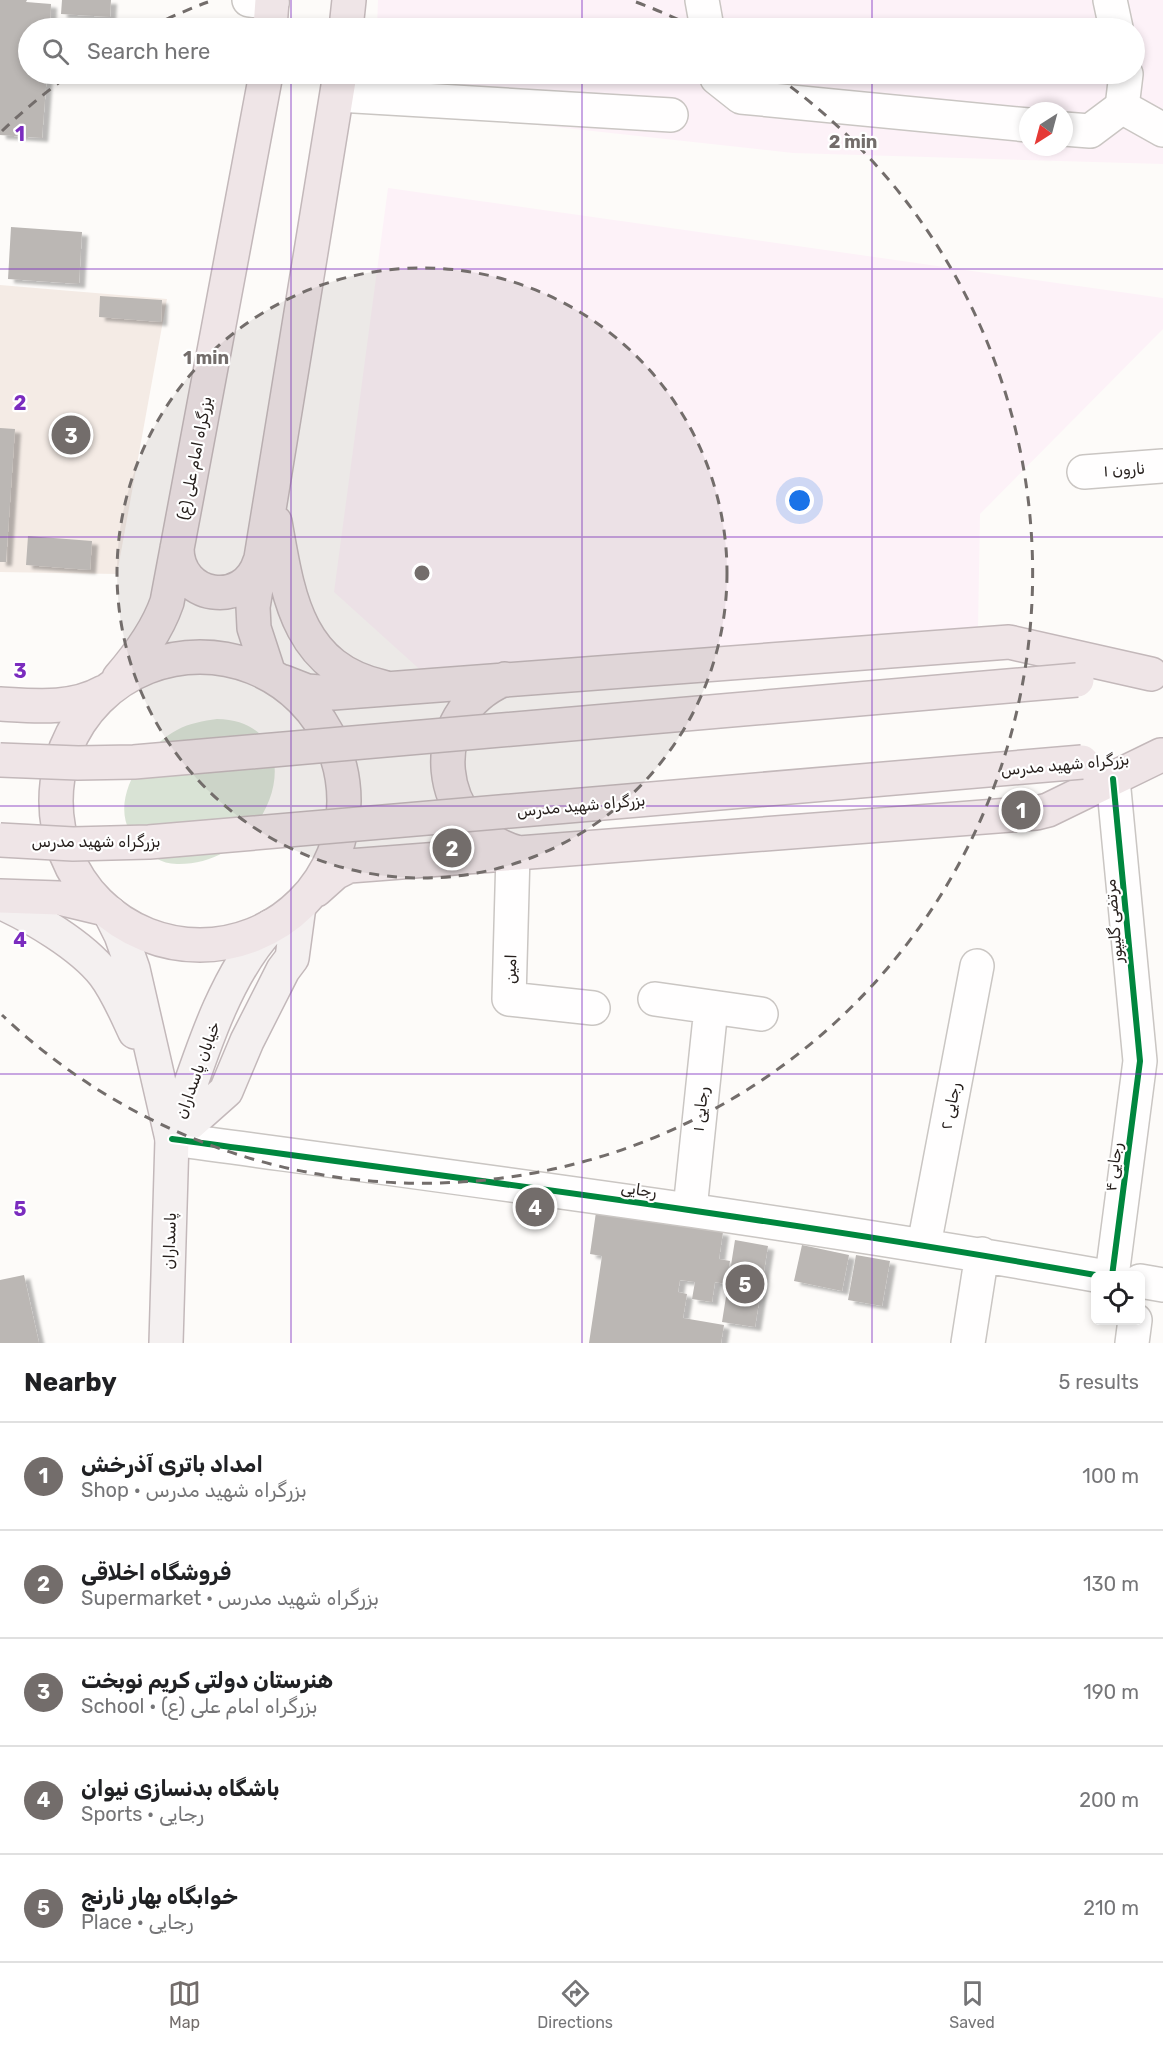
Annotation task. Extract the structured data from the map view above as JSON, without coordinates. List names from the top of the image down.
{
  "streets": {
    "highway": ["بزرگراه امام علی (ع)", "بزرگراه شهید مدرس"],
    "main road": ["خیابان پاسداران", "پاسداران"],
    "street": [
      "نارون ۱",
      "مرتضی گلیپور",
      "امین",
      "رجایی ۲",
      "رجایی ۱",
      "رجایی ۴",
      "رجایی"
    ]
  },
  "crossings": [
    ["بزرگراه شهید مدرس", "مرتضی گلیپور"],
    ["بزرگراه شهید مدرس", "امین"],
    ["مرتضی گلیپور", "رجایی ۴"],
    ["خیابان پاسداران", "رجایی"],
    ["خیابان پاسداران", "پاسداران"],
    ["رجایی ۲", "رجایی"],
    ["رجایی ۱", "رجایی"],
    ["رجایی", "پاسداران"]
  ],
  "north": "bottom left",
  "page": {
    "search": "Search here",
    "pins": [
      "3",
      "1",
      "2",
      "4",
      "5"
    ],
    "heading": ["Nearby", "5 results"],
    "list": [
      {
        "mark": "1",
        "name": "امداد باتری آذرخش",
        "note": "Shop · بزرگراه شهید مدرس",
        "value": "100 m"
      },
      {
        "mark": "2",
        "name": "فروشگاه اخلاقی",
        "note": "Supermarket · بزرگراه شهید مدرس",
        "value": "130 m"
      },
      {
        "mark": "3",
        "name": "هنرستان دولتی کریم نوبخت",
        "note": "School · بزرگراه امام علی (ع)",
        "value": "190 m"
      },
      {
        "mark": "4",
        "name": "باشگاه بدنسازی نیوان",
        "note": "Sports · رجایی",
        "value": "200 m"
      },
      {
        "mark": "5",
        "name": "خوابگاه بهار نارنج",
        "note": "Place · رجایی",
        "value": "210 m"
      }
    ],
    "nav": ["Map", "Directions", "Saved"]
  },
  "grid": {
    "rows": [
      "1",
      "2",
      "3",
      "4",
      "5"
    ]
  },
  "rings": ["2 min", "1 min"]
}
